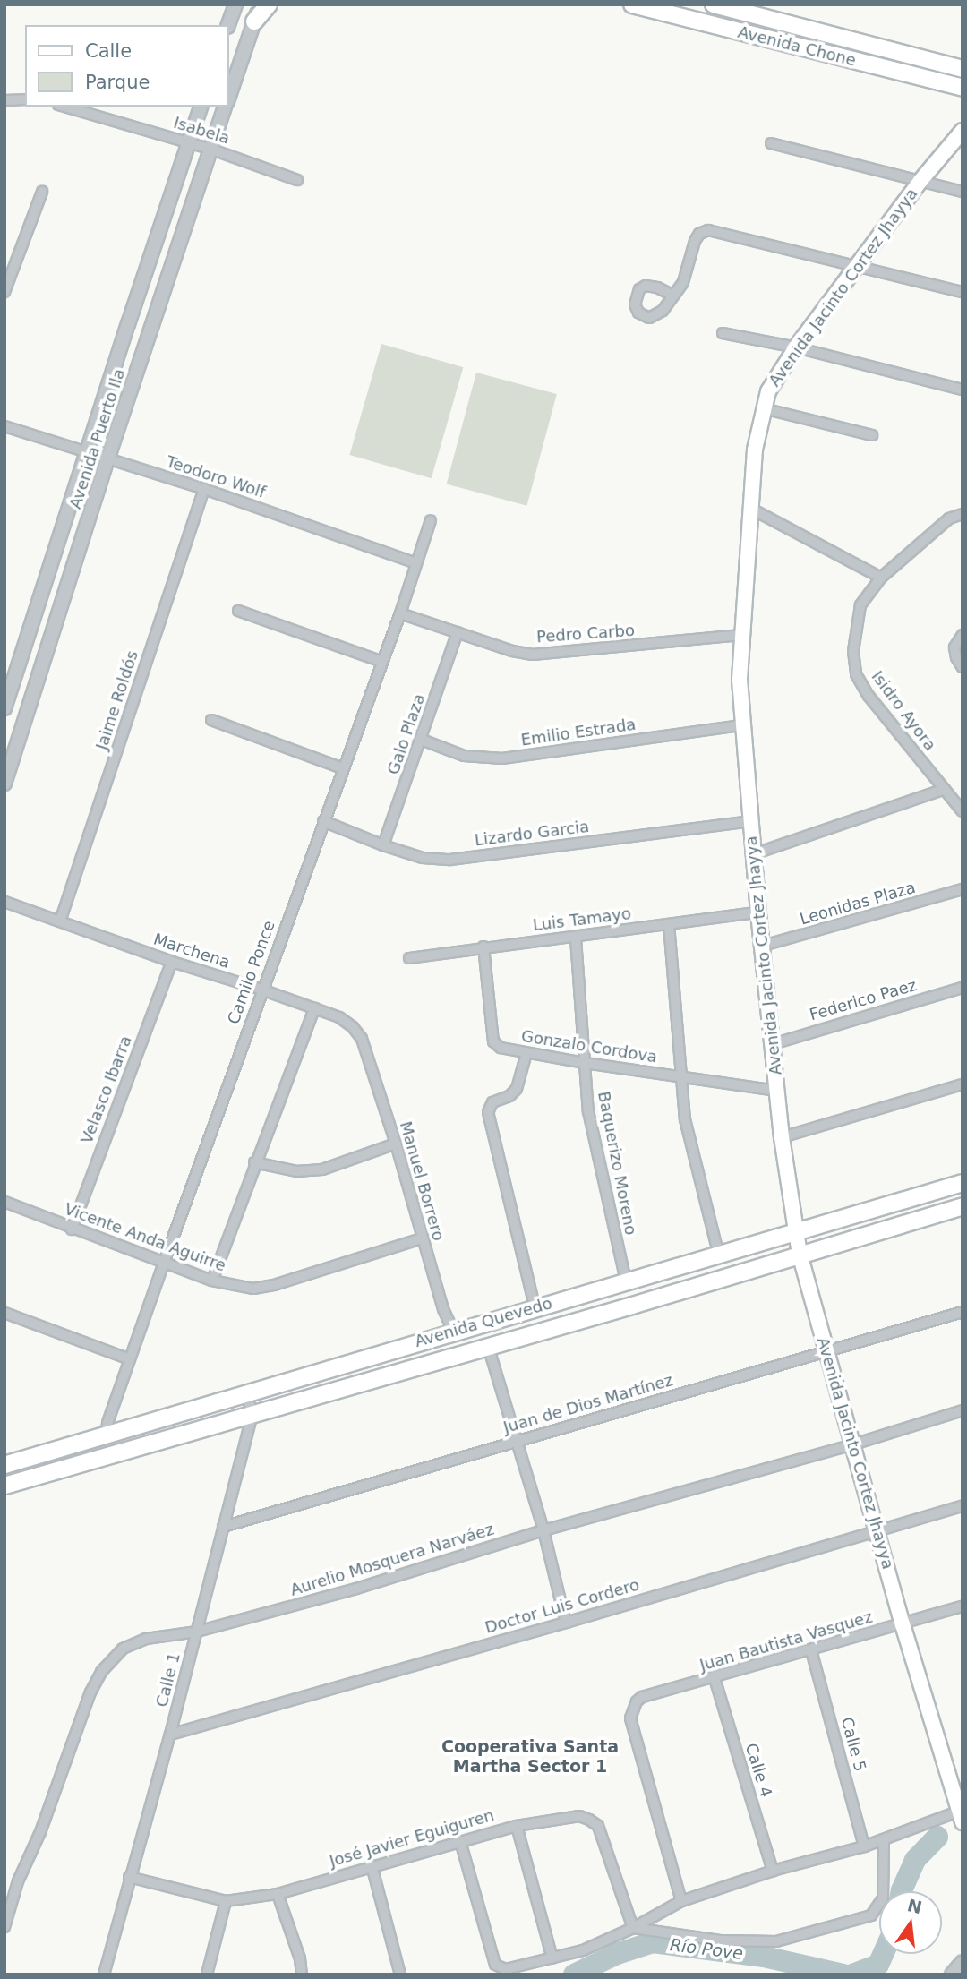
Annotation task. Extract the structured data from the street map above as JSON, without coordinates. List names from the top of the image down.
{
  "streets": {
    "main road": ["Avenida Chone", "Avenida Jacinto Cortez Jhayya", "Avenida Quevedo"],
    "street": [
      "Isabela",
      "Avenida Puerto Ila",
      "Teodoro Wolf",
      "Pedro Carbo",
      "Jaime Roldós",
      "Isidro Ayora",
      "Emilio Estrada",
      "Galo Plaza",
      "Lizardo Garcia",
      "Leonidas Plaza",
      "Luis Tamayo",
      "Marchena",
      "Camilo Ponce",
      "Federico Paez",
      "Gonzalo Cordova",
      "Velasco Ibarra",
      "Baquerizo Moreno",
      "Manuel Borrero",
      "Vicente Anda Aguirre",
      "Juan de Dios Martínez",
      "Aurelio Mosquera Narváez",
      "Doctor Luis Cordero",
      "Juan Bautista Vasquez",
      "Calle 1",
      "Calle 5",
      "Calle 4",
      "José Javier Eguiguren"
    ]
  },
  "crossings": [
    ["Isabela", "Avenida Puerto Ila"],
    ["Avenida Jacinto Cortez Jhayya", "Pedro Carbo"],
    ["Avenida Jacinto Cortez Jhayya", "Emilio Estrada"],
    ["Avenida Jacinto Cortez Jhayya", "Lizardo Garcia"],
    ["Avenida Jacinto Cortez Jhayya", "Leonidas Plaza"],
    ["Avenida Jacinto Cortez Jhayya", "Luis Tamayo"],
    ["Avenida Jacinto Cortez Jhayya", "Federico Paez"],
    ["Avenida Jacinto Cortez Jhayya", "Gonzalo Cordova"],
    ["Avenida Jacinto Cortez Jhayya", "Avenida Quevedo"],
    ["Avenida Jacinto Cortez Jhayya", "Juan de Dios Martínez"],
    ["Avenida Jacinto Cortez Jhayya", "Aurelio Mosquera Narváez"],
    ["Avenida Jacinto Cortez Jhayya", "Doctor Luis Cordero"],
    ["Avenida Jacinto Cortez Jhayya", "Juan Bautista Vasquez"],
    ["Avenida Puerto Ila", "Teodoro Wolf"],
    ["Teodoro Wolf", "Jaime Roldós"],
    ["Teodoro Wolf", "Camilo Ponce"],
    ["Pedro Carbo", "Galo Plaza"],
    ["Pedro Carbo", "Camilo Ponce"],
    ["Jaime Roldós", "Marchena"],
    ["Emilio Estrada", "Galo Plaza"],
    ["Galo Plaza", "Lizardo Garcia"],
    ["Lizardo Garcia", "Camilo Ponce"],
    ["Luis Tamayo", "Gonzalo Cordova"],
    ["Luis Tamayo", "Baquerizo Moreno"],
    ["Marchena", "Camilo Ponce"],
    ["Marchena", "Velasco Ibarra"],
    ["Marchena", "Manuel Borrero"],
    ["Camilo Ponce", "Vicente Anda Aguirre"],
    ["Camilo Ponce", "Avenida Quevedo"],
    ["Gonzalo Cordova", "Baquerizo Moreno"],
    ["Velasco Ibarra", "Vicente Anda Aguirre"],
    ["Baquerizo Moreno", "Avenida Quevedo"],
    ["Manuel Borrero", "Vicente Anda Aguirre"],
    ["Manuel Borrero", "Avenida Quevedo"],
    ["Avenida Quevedo", "Calle 1"],
    ["Juan de Dios Martínez", "Calle 1"],
    ["Aurelio Mosquera Narváez", "Calle 1"],
    ["Doctor Luis Cordero", "Calle 1"],
    ["Juan Bautista Vasquez", "Calle 5"],
    ["Juan Bautista Vasquez", "Calle 4"],
    ["Calle 1", "José Javier Eguiguren"]
  ],
  "districts": ["Cooperativa Santa Martha Sector 1"],
  "water": ["Río Pove"],
  "legend": ["Calle", "Parque"],
  "north": "top"
}
